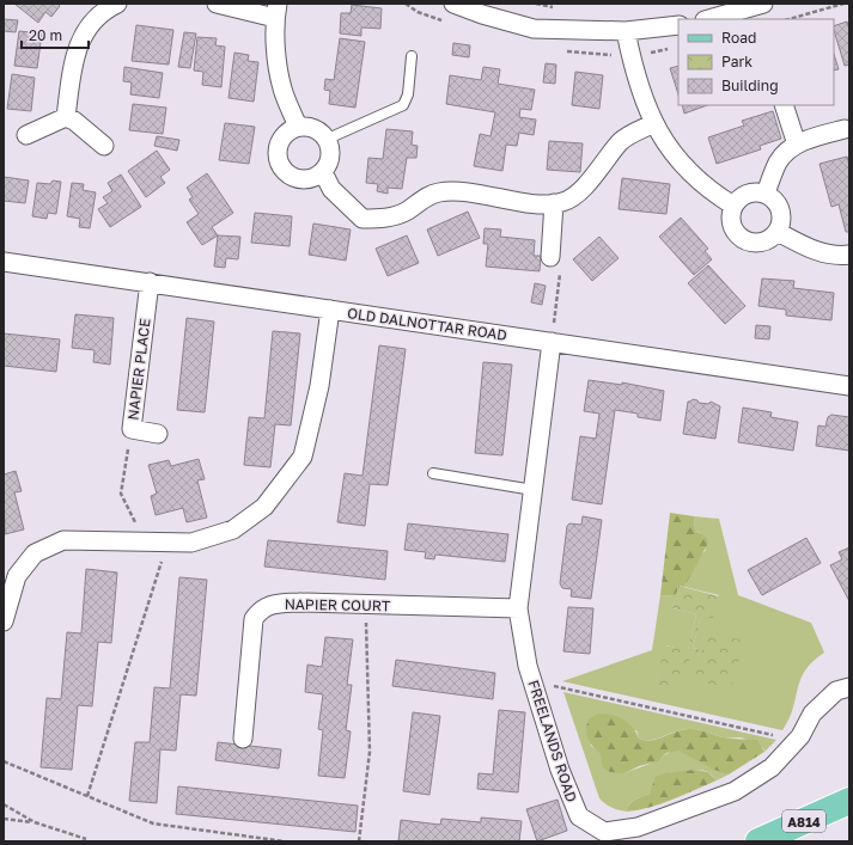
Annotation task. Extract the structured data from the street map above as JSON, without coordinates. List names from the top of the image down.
{
  "streets": {
    "main road": ["A814"],
    "street": [
      "OLD DALNOTTAR ROAD",
      "NAPIER PLACE",
      "NAPIER COURT",
      "FREELANDS ROAD"
    ]
  },
  "crossings": [
    ["OLD DALNOTTAR ROAD", "NAPIER PLACE"],
    ["OLD DALNOTTAR ROAD", "FREELANDS ROAD"],
    ["NAPIER COURT", "FREELANDS ROAD"]
  ],
  "legend": ["Road", "Park", "Building"],
  "scale_bar": "20 m"
}
